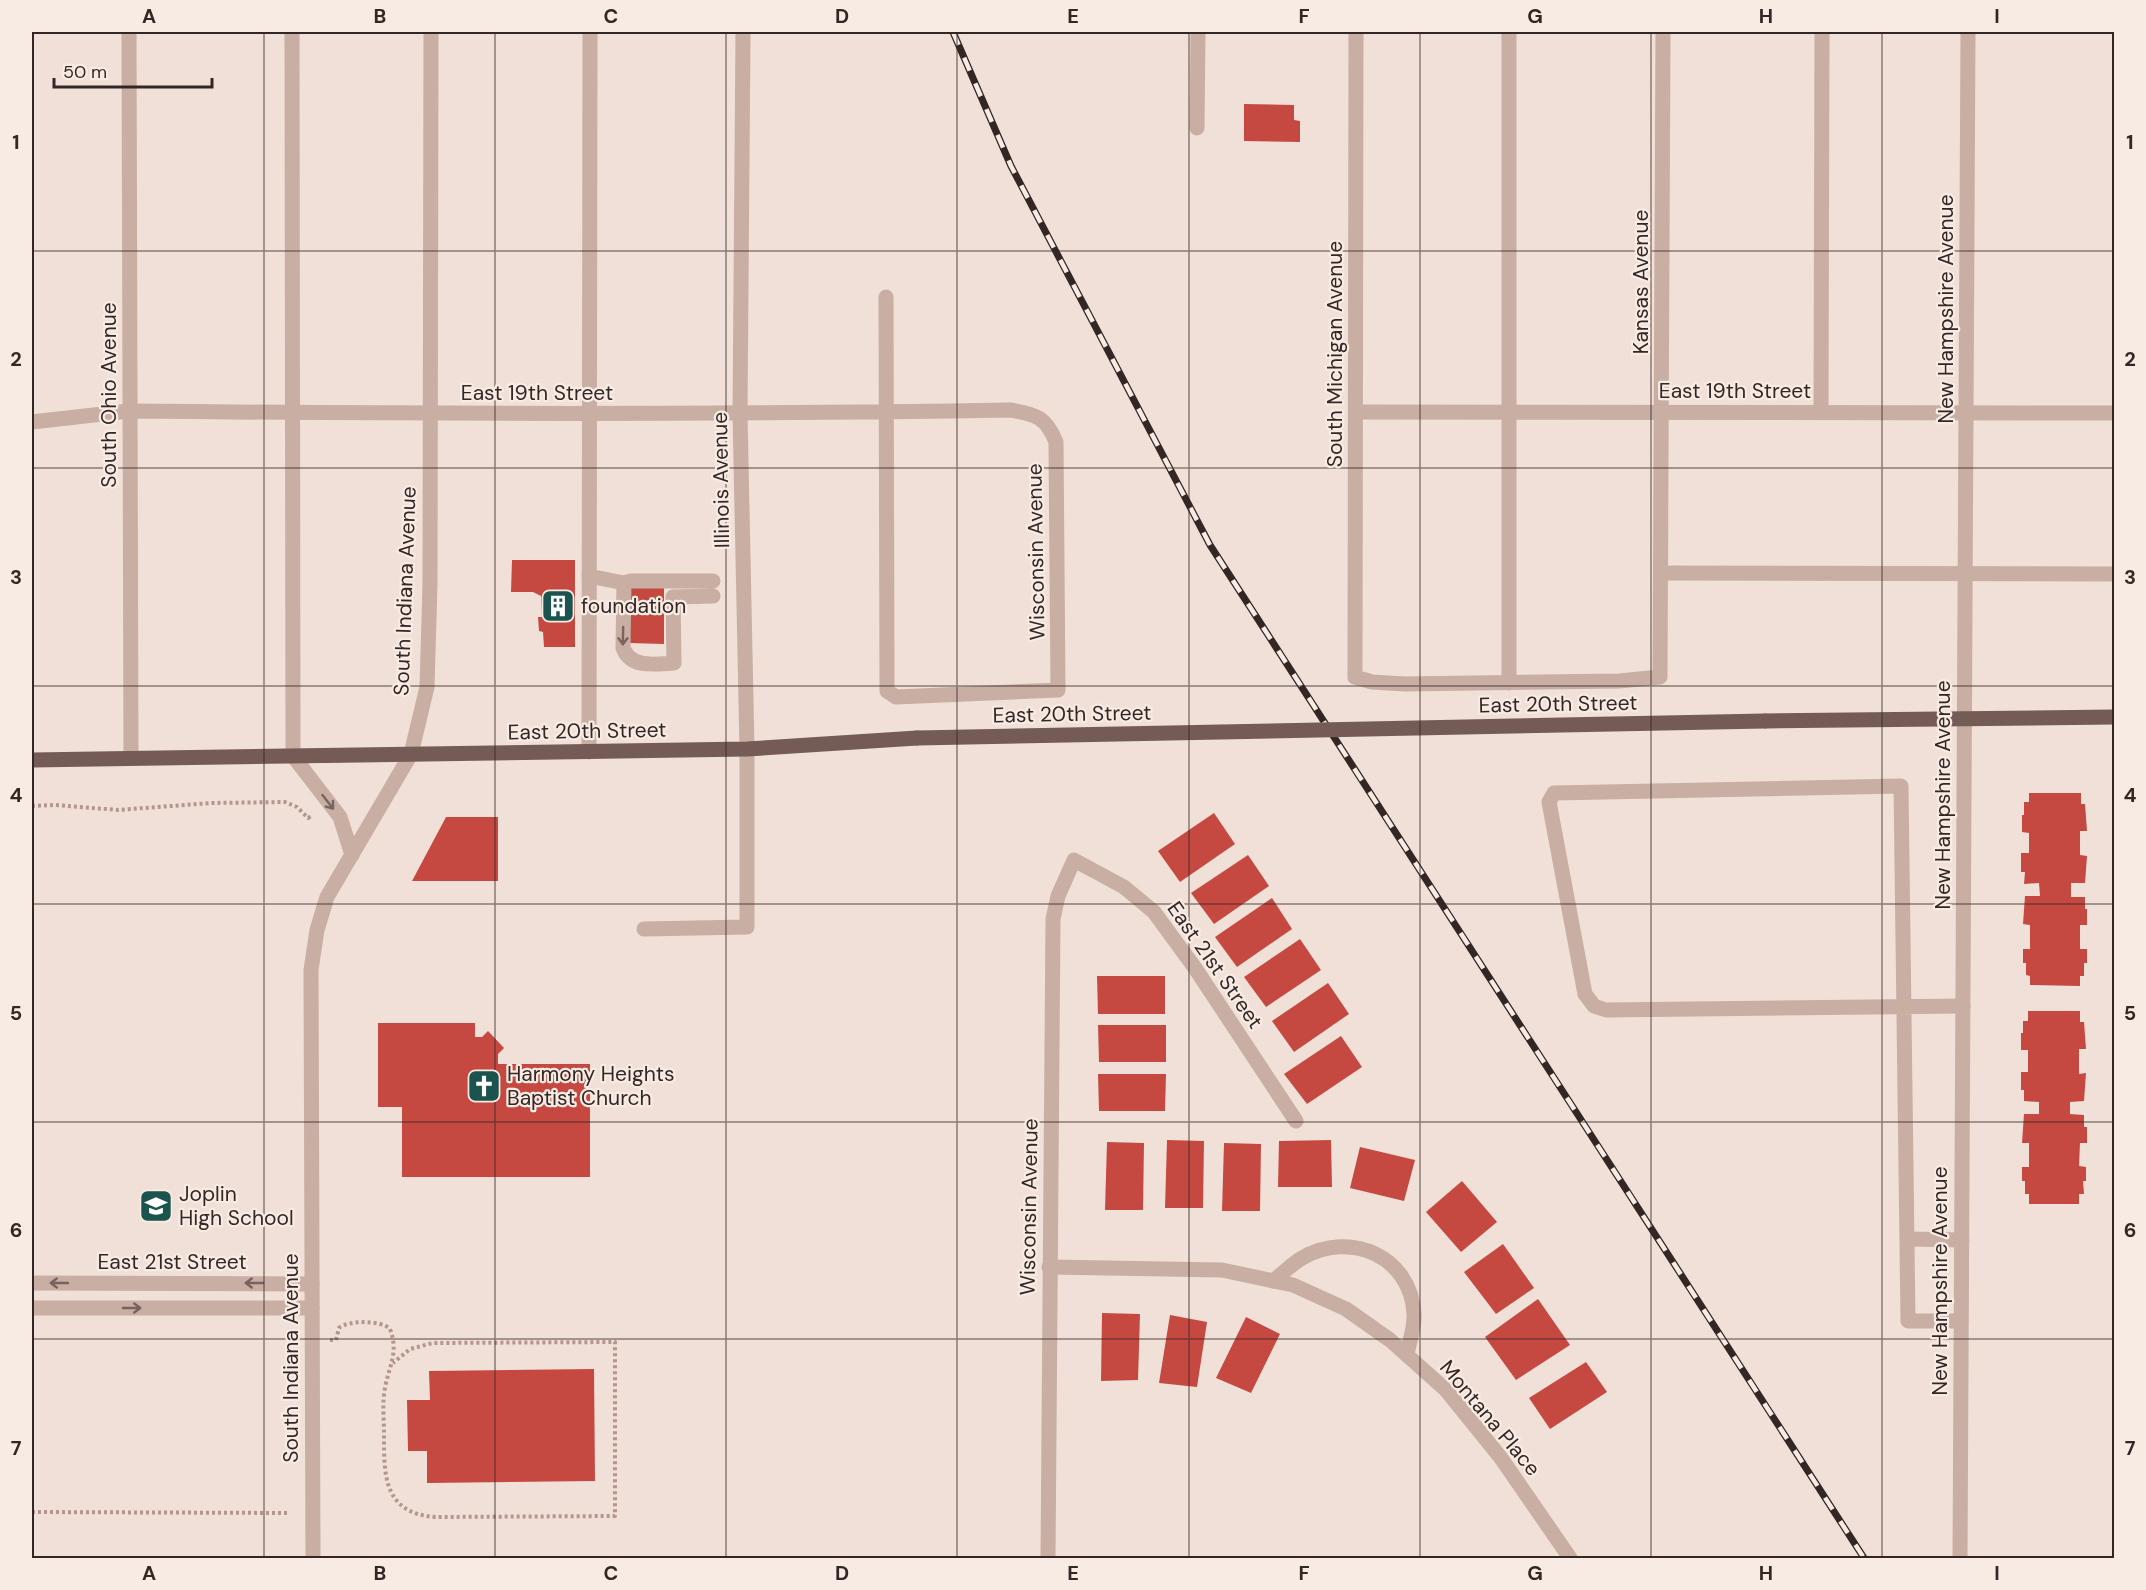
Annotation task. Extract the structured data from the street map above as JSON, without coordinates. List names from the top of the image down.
{
  "streets": {
    "main road": ["East 20th Street"],
    "street": [
      "Kansas Avenue",
      "New Hampshire Avenue",
      "South Michigan Avenue",
      "East 19th Street",
      "South Ohio Avenue",
      "Illinois Avenue",
      "Wisconsin Avenue",
      "South Indiana Avenue",
      "East 21st Street",
      "Montana Place"
    ]
  },
  "crossings": [
    ["Kansas Avenue", "South Michigan Avenue"],
    ["Kansas Avenue", "East 19th Street"],
    ["New Hampshire Avenue", "East 19th Street"],
    ["New Hampshire Avenue", "East 20th Street"],
    ["South Michigan Avenue", "East 19th Street"],
    ["East 19th Street", "South Ohio Avenue"],
    ["East 19th Street", "Illinois Avenue"],
    ["East 19th Street", "Wisconsin Avenue"],
    ["East 19th Street", "South Indiana Avenue"],
    ["South Ohio Avenue", "East 20th Street"],
    ["Illinois Avenue", "East 20th Street"],
    ["Wisconsin Avenue", "East 21st Street"],
    ["Wisconsin Avenue", "Montana Place"],
    ["South Indiana Avenue", "East 20th Street"],
    ["South Indiana Avenue", "East 21st Street"]
  ],
  "places": {
    "building": ["foundation"],
    "church": ["Harmony Heights Baptist Church"],
    "school or university": ["Joplin High School"]
  },
  "scale_bar": "50 m",
  "grid": {
    "columns": [
      "A",
      "B",
      "C",
      "D",
      "E",
      "F",
      "G",
      "H",
      "I"
    ],
    "rows": [
      "1",
      "2",
      "3",
      "4",
      "5",
      "6",
      "7"
    ]
  }
}
